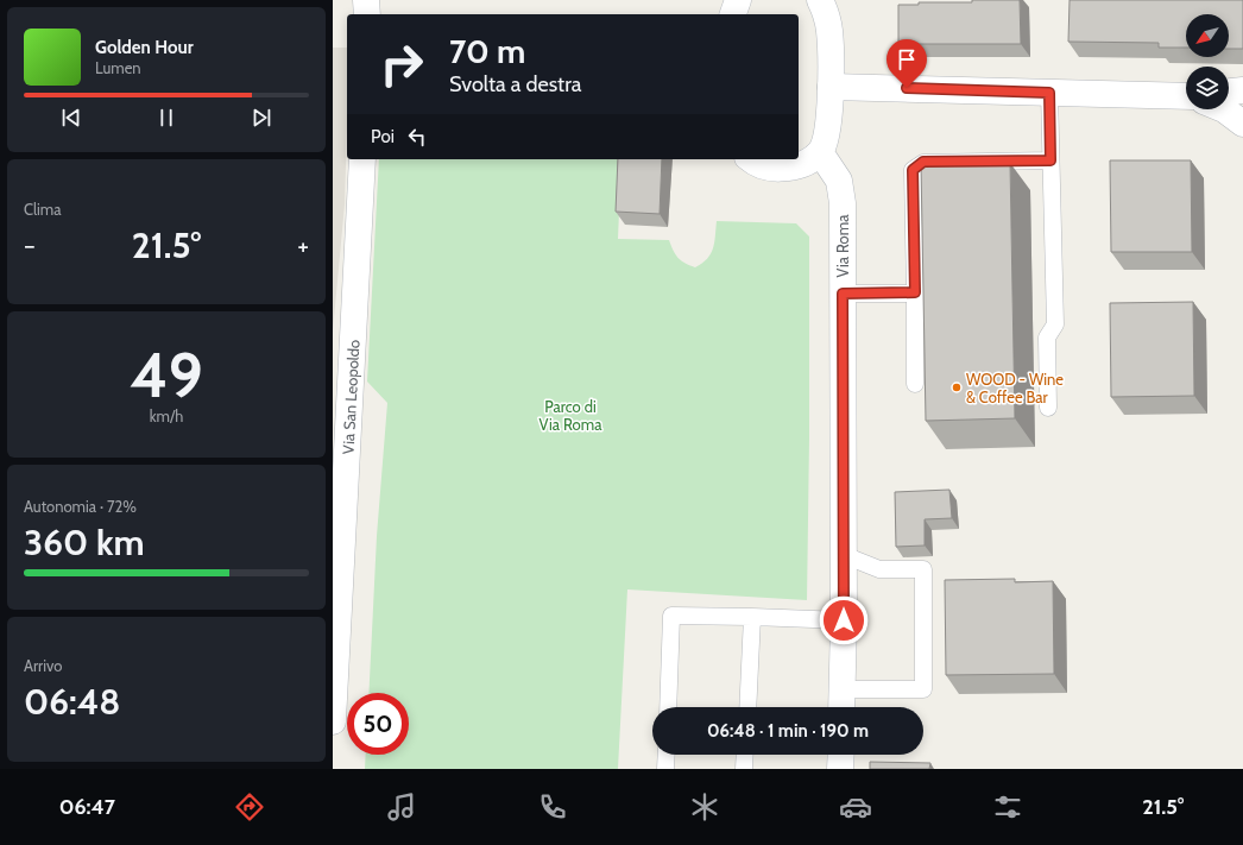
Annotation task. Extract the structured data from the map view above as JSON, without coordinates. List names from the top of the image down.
{
  "streets": {
    "street": ["Via Roma", "Via San Leopoldo"]
  },
  "parks": ["Parco di Via Roma"],
  "places": ["WOOD - Wine & Coffee Bar"],
  "north": "bottom left",
  "page": {
    "turn": ["70 m", "Svolta a destra"],
    "song": ["Golden Hour", "Lumen"],
    "then": "Poi",
    "tile": [
      "Clima",
      ["49", "km/h"],
      ["Autonomia · 72%", "360 km"],
      ["Arrivo", "06:48"]
    ],
    "heat": ["−", "21.5°", "+"],
    "limit": "50",
    "trip": "06:48 · 1 min · 190 m",
    "tabs": ["06:47", "21.5°"]
  }
}
